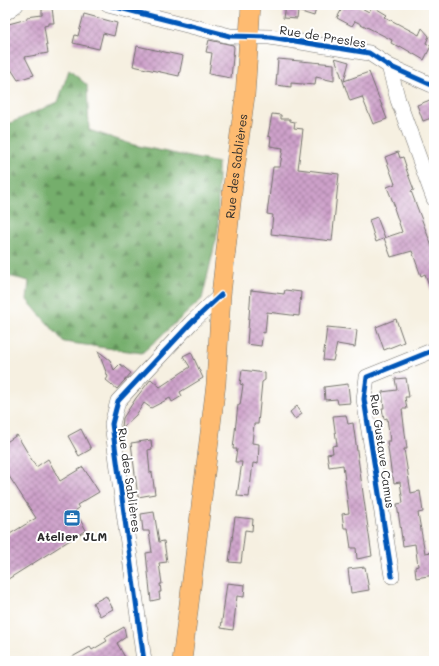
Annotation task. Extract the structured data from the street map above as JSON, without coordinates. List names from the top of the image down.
{
  "streets": {
    "main road": ["Rue des Sablières"],
    "street": ["Rue de Presles", "Rue Gustave Camus"]
  },
  "crossings": [
    ["Rue de Presles", "Rue des Sablières"]
  ],
  "places": {
    "office": ["Atelier JLM"]
  }
}
